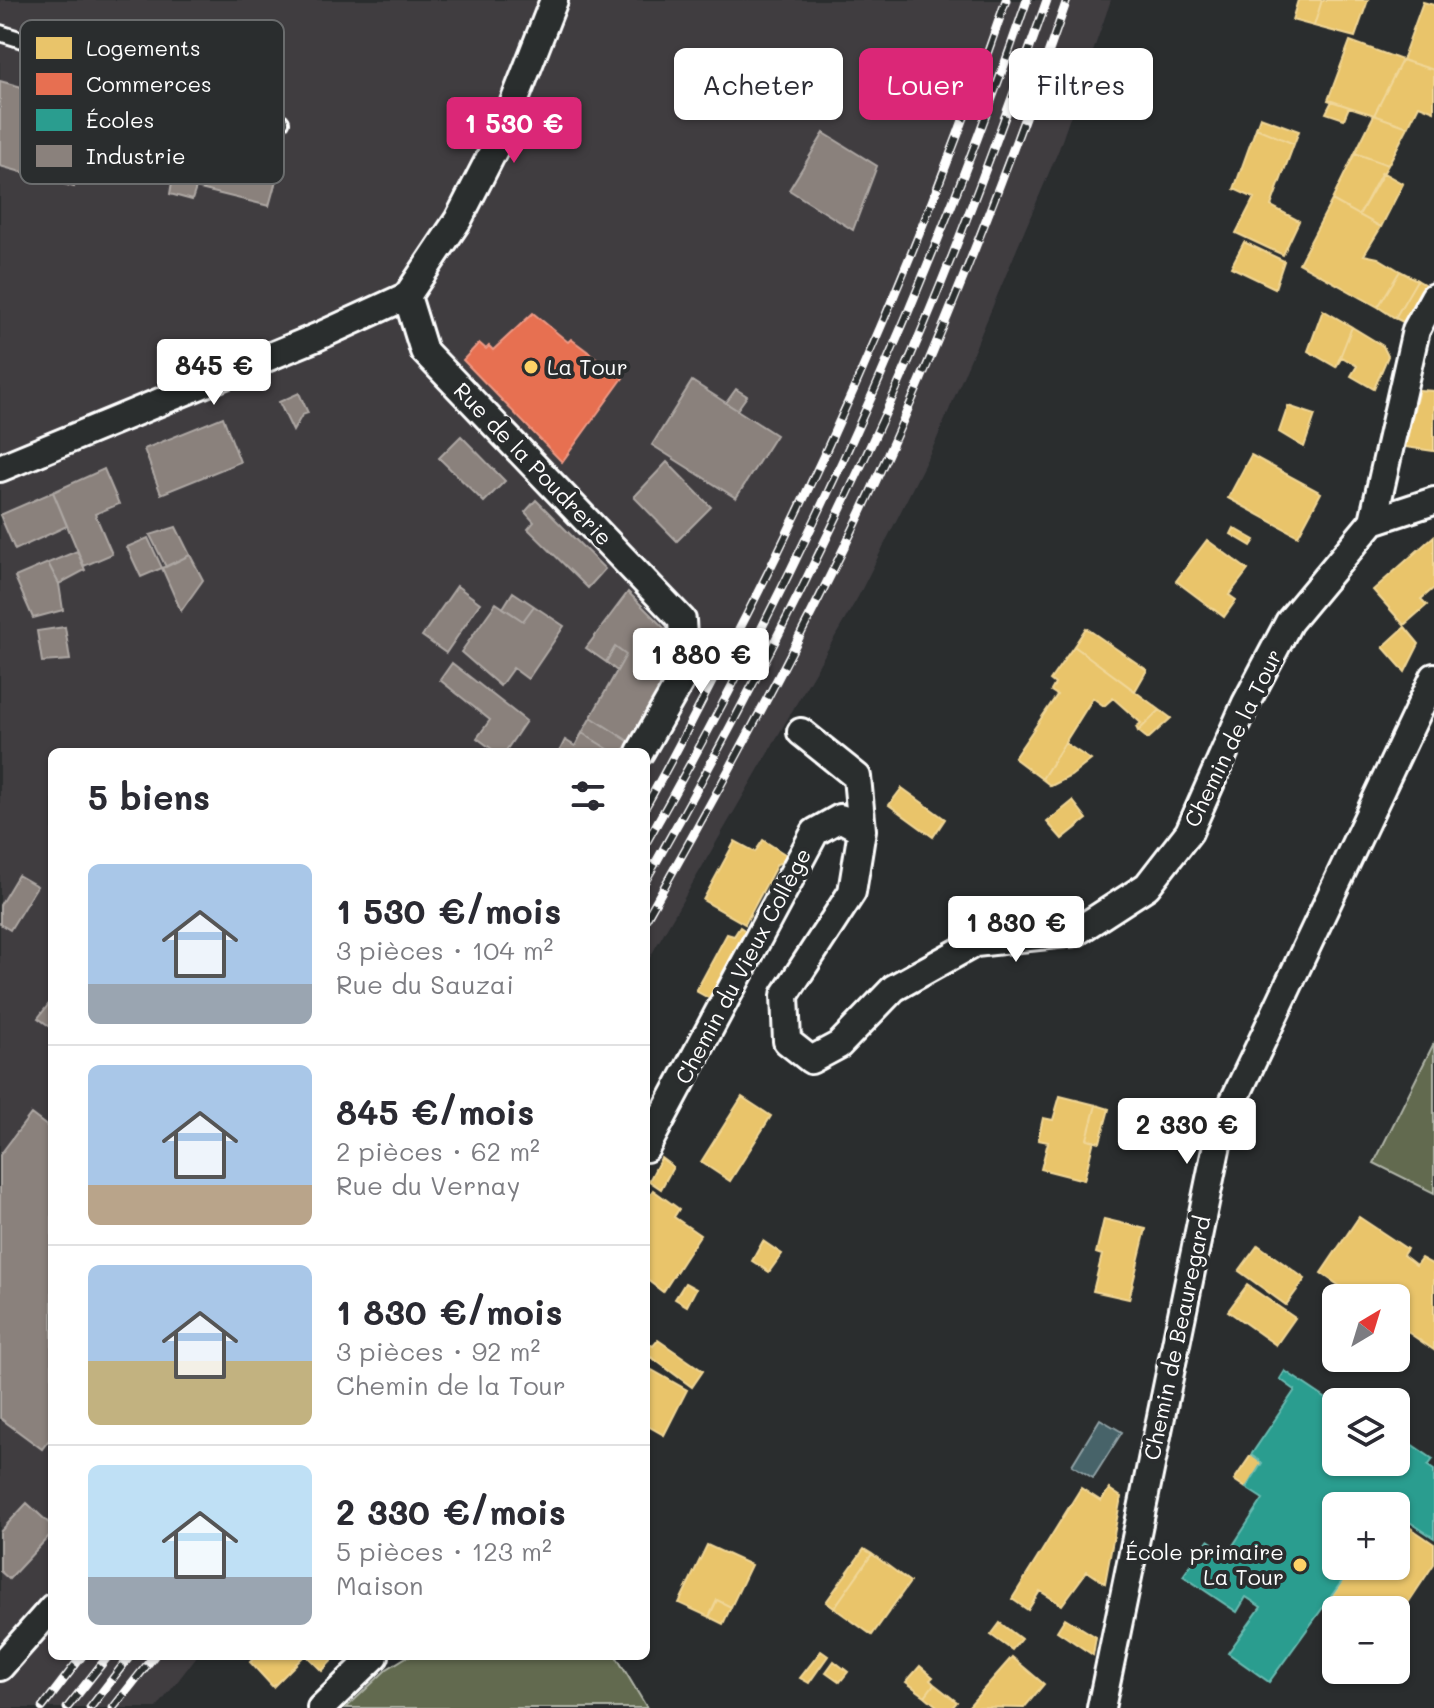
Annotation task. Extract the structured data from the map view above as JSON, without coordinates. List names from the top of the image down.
{
  "streets": {
    "street": [
      "Rue de la Poudrerie",
      "Chemin de la Tour",
      "Chemin du Vieux Collège",
      "Chemin de Beauregard"
    ]
  },
  "crossings": [
    ["Chemin de la Tour", "Chemin du Vieux Collège"]
  ],
  "places": ["La Tour", "École primaire La Tour"],
  "legend": [
    "Logements",
    "Commerces",
    "Écoles",
    "Industrie"
  ],
  "north": "top right",
  "page": {
    "chip": ["Acheter", "Louer", "Filtres"],
    "price": [
      "1 530 €",
      "845 €",
      "1 880 €",
      "1 830 €",
      "2 330 €"
    ],
    "heading": "5 biens",
    "list": [
      {
        "name": "1 530 €/mois",
        "note": "3 pièces · 104 m² · Rue du Sauzai"
      },
      {
        "name": "845 €/mois",
        "note": "2 pièces · 62 m² · Rue du Vernay"
      },
      {
        "name": "1 830 €/mois",
        "note": "3 pièces · 92 m² · Chemin de la Tour"
      },
      {
        "name": "2 330 €/mois",
        "note": "5 pièces · 123 m² · Maison"
      }
    ],
    "map_buttons": ["+", "−"]
  }
}
